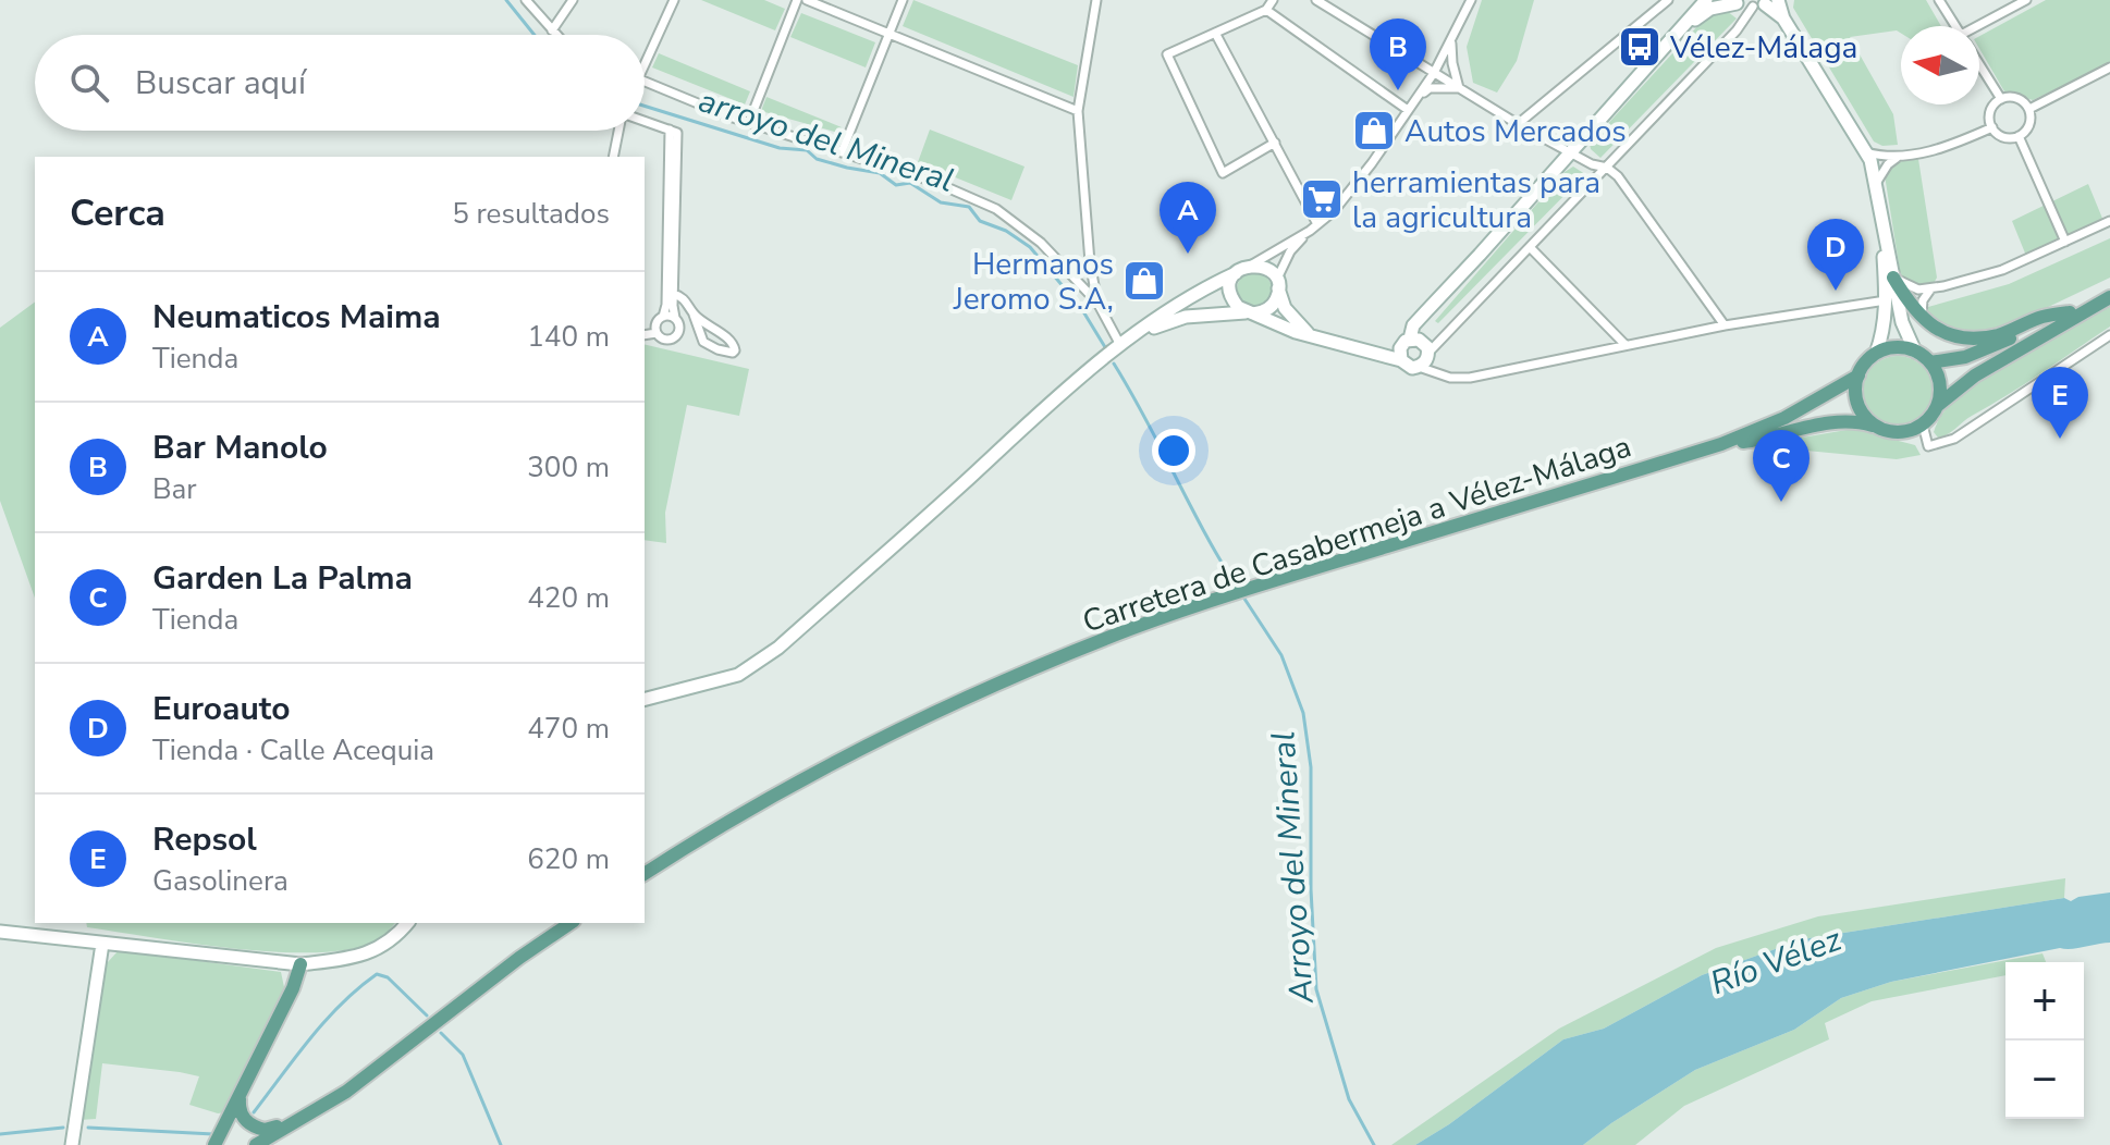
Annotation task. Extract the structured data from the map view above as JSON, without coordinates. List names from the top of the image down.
{
  "streets": {
    "main road": ["Carretera de Casabermeja a Vélez-Málaga"]
  },
  "water": ["arroyo del Mineral", "Arroyo del Mineral", "Río Vélez"],
  "places": {
    "bus stop": ["Vélez-Málaga"],
    "shop": ["Autos Mercados", "Hermanos Jeromo S.A,"],
    "supermarket": ["herramientas para la agricultura"]
  },
  "north": "left",
  "page": {
    "pins": [
      "B",
      "A",
      "D",
      "E",
      "C"
    ],
    "search": "Buscar aquí",
    "heading": ["Cerca", "5 resultados"],
    "list": [
      {
        "mark": "A",
        "name": "Neumaticos Maima",
        "note": "Tienda",
        "value": "140 m"
      },
      {
        "mark": "B",
        "name": "Bar Manolo",
        "note": "Bar",
        "value": "300 m"
      },
      {
        "mark": "C",
        "name": "Garden La Palma",
        "note": "Tienda",
        "value": "420 m"
      },
      {
        "mark": "D",
        "name": "Euroauto",
        "note": "Tienda · Calle Acequia",
        "value": "470 m"
      },
      {
        "mark": "E",
        "name": "Repsol",
        "note": "Gasolinera",
        "value": "620 m"
      }
    ],
    "map_buttons": ["+", "−"]
  }
}
